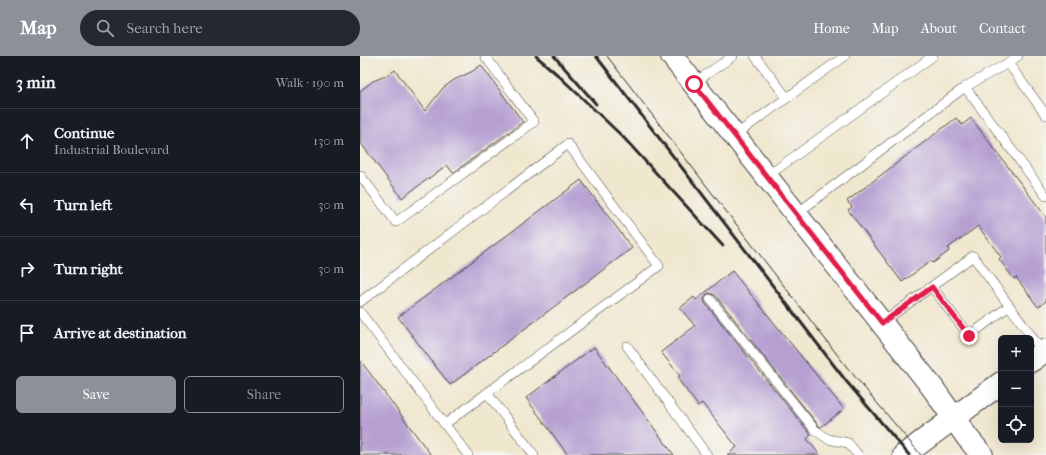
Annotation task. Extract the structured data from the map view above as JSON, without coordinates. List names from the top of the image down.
{
  "page": {
    "header": "Map",
    "search": "Search here",
    "nav": [
      "Home",
      "Map",
      "About",
      "Contact"
    ],
    "heading": ["3 min", "Walk · 190 m"],
    "list": [
      ["Continue", "Industrial Boulevard", "130 m"],
      ["Turn left", "30 m"],
      ["Turn right", "30 m"],
      "Arrive at destination"
    ],
    "map_buttons": ["+", "−"],
    "buttons": ["Save", "Share"]
  }
}
